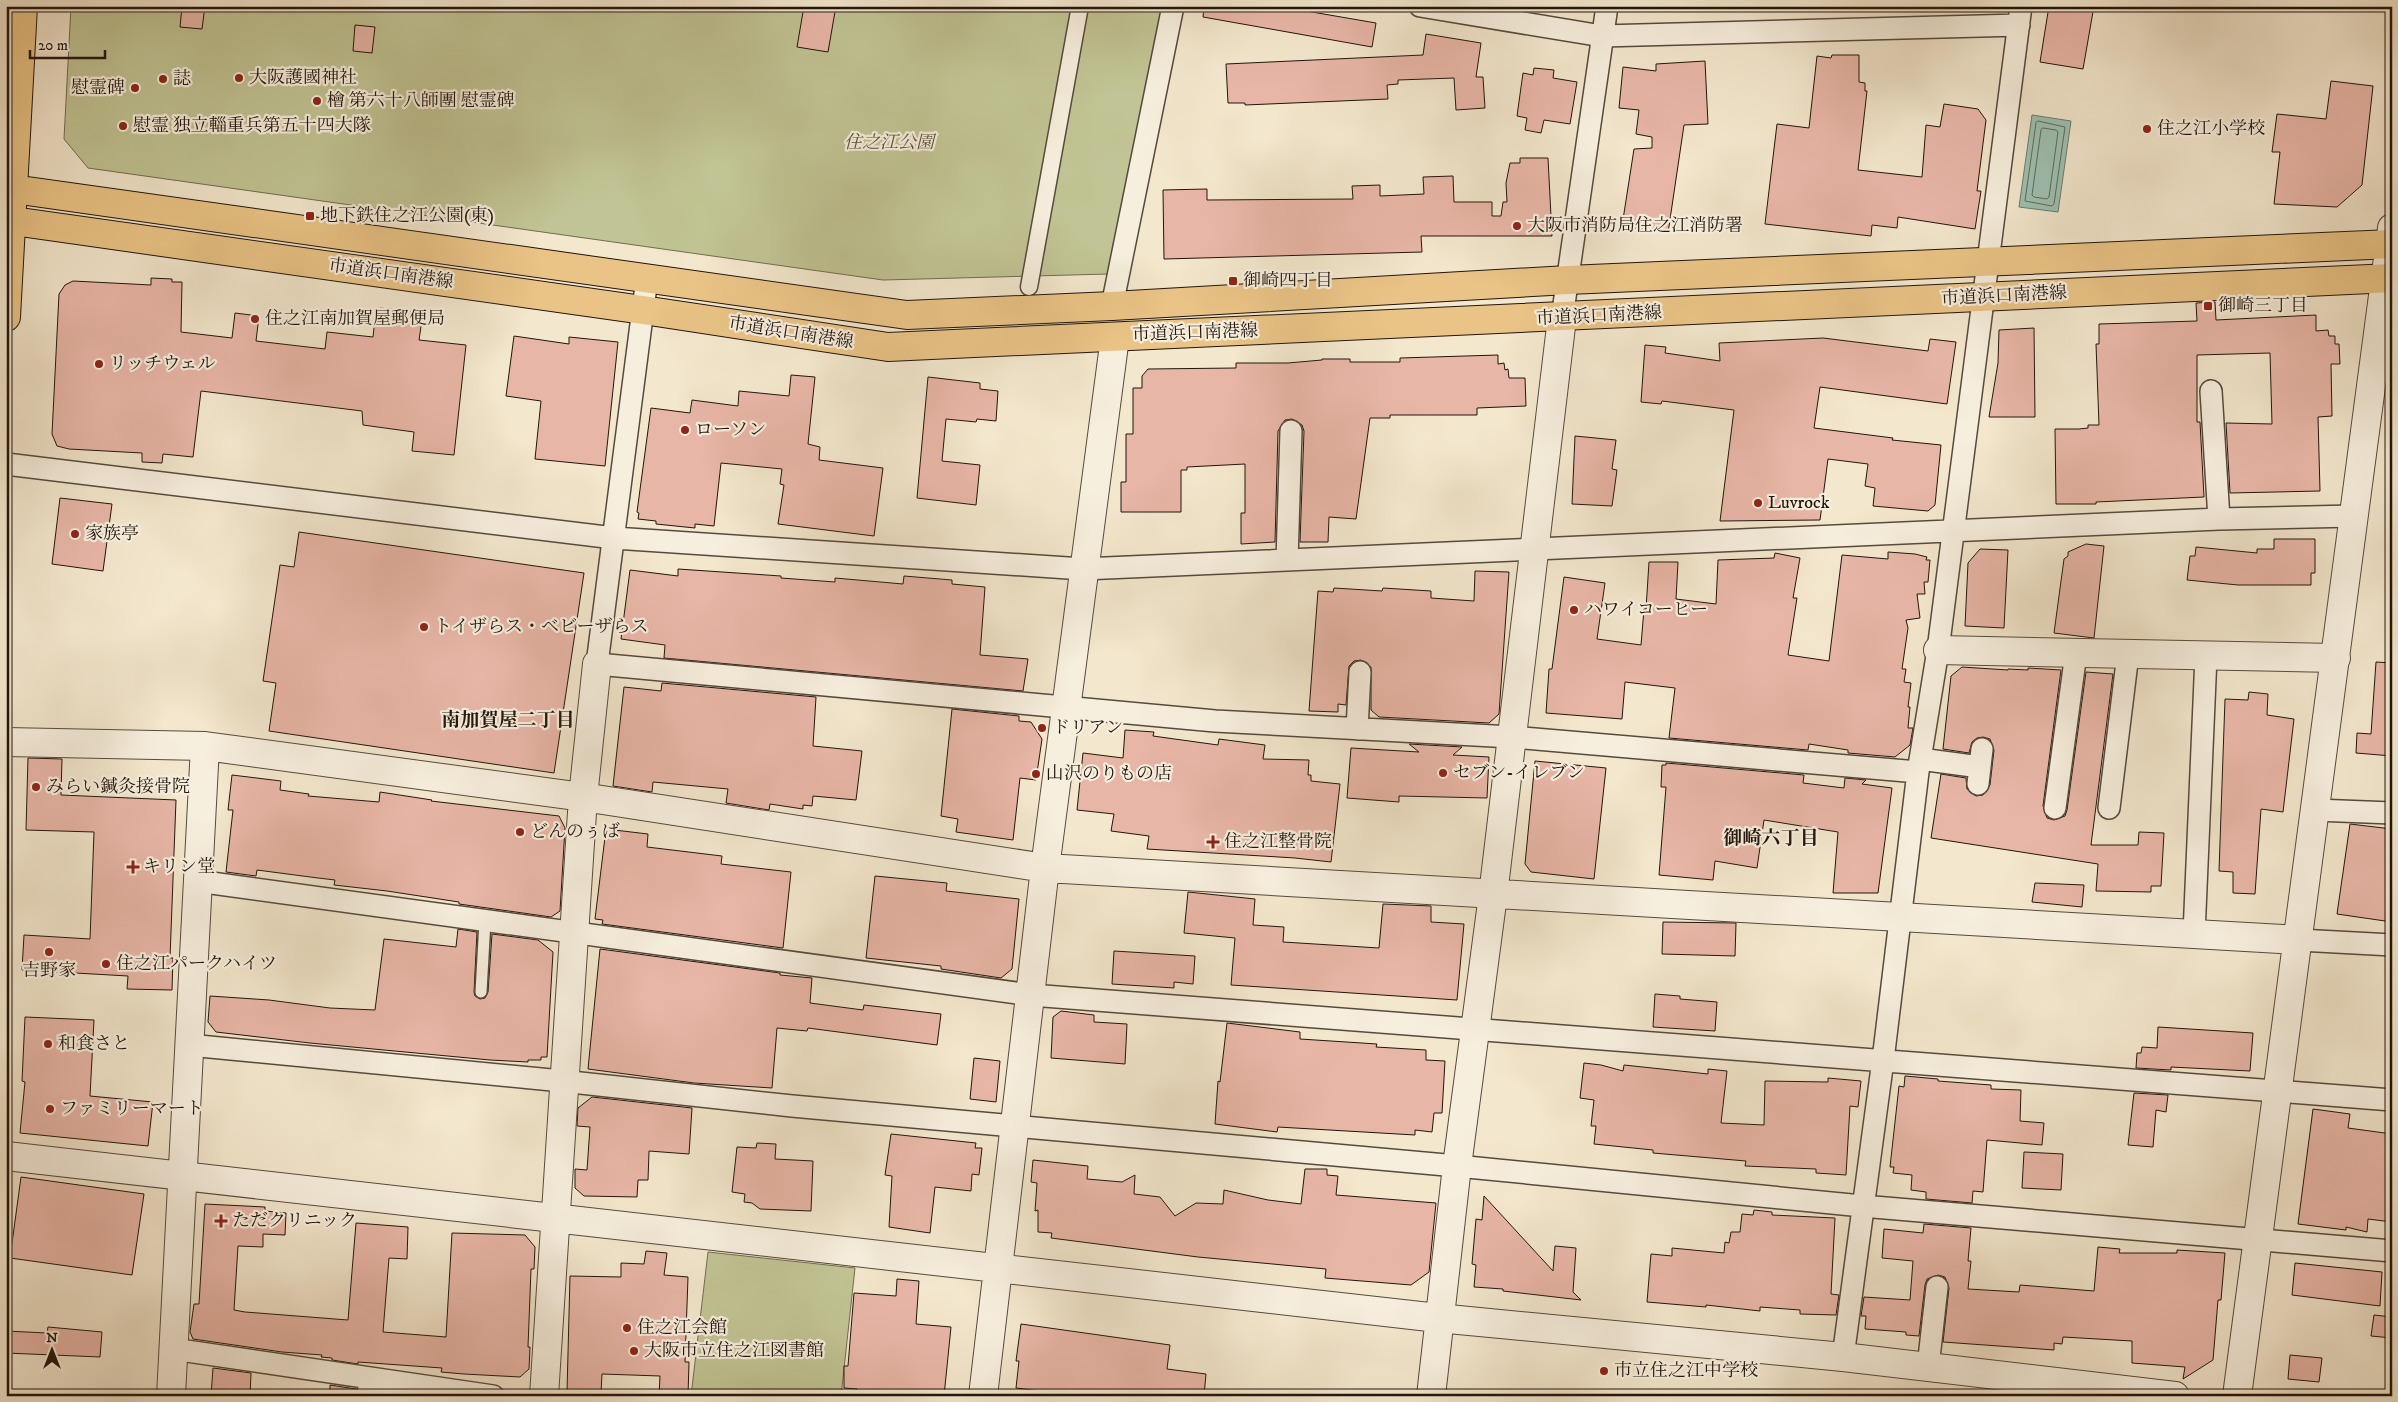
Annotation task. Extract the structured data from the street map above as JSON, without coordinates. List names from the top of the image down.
{
  "streets": {
    "main road": ["市道浜口南港線"]
  },
  "districts": ["南加賀屋二丁目", "御崎六丁目"],
  "parks": ["住之江公園"],
  "places": {
    "other": [
      "大阪護國神社",
      "誌",
      "慰霊碑",
      "檜 第六十八師團 慰霊碑",
      "慰霊 独立輜重兵第五十四大隊",
      "住之江小学校",
      "大阪市消防局住之江消防署",
      "住之江南加賀屋郵便局",
      "リッチウェル",
      "ローソン",
      "Luvrock",
      "家族亭",
      "ハワイコーヒー",
      "トイザらス・ベビーザらス",
      "ドリアン",
      "セブン-イレブン",
      "山沢のりもの店",
      "みらい鍼灸接骨院",
      "どんのぅば",
      "吉野家",
      "住之江パークハイツ",
      "和食さと",
      "ファミリーマート",
      "住之江会館",
      "大阪市立住之江図書館",
      "市立住之江中学校"
    ],
    "transit": ["地下鉄住之江公園(東)", "御崎四丁目", "御崎三丁目"],
    "health": ["住之江整骨院", "キリン堂", "ただクリニック"]
  },
  "scale_bar": "20 m",
  "north": "top"
}
